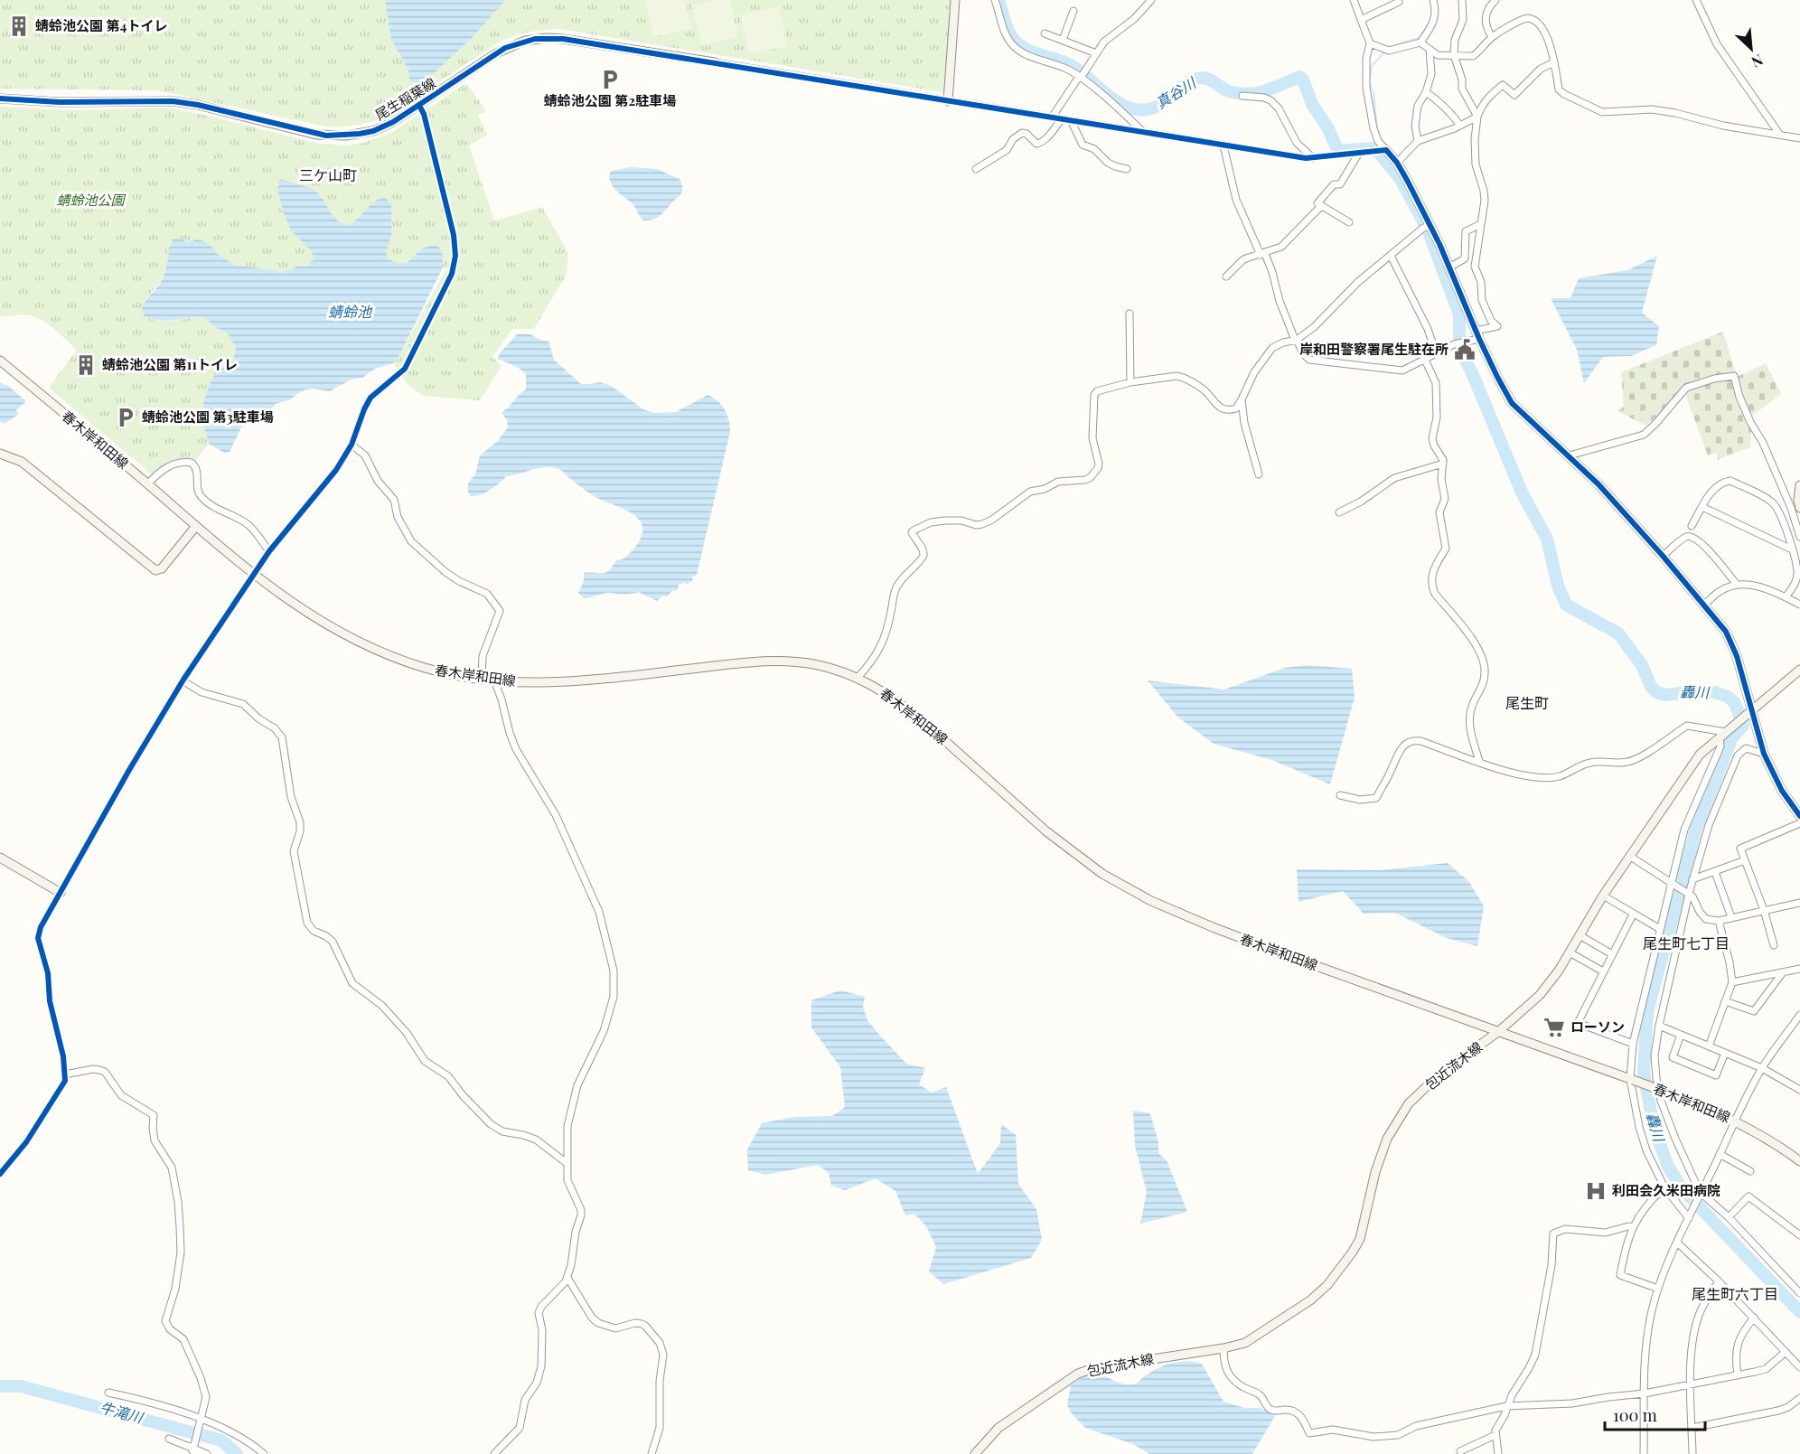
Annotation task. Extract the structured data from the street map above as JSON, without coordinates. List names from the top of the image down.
{
  "streets": {
    "street": ["尾生稲葉線", "春木岸和田線", "包近流木線"]
  },
  "crossings": [
    ["春木岸和田線", "包近流木線"]
  ],
  "districts": [
    "三ケ山町",
    "尾生町",
    "尾生町七丁目",
    "尾生町六丁目"
  ],
  "water": [
    "真谷川",
    "蜻蛉池",
    "轟川",
    "牛滝川"
  ],
  "parks": ["蜻蛉池公園"],
  "places": {
    "building": ["蜻蛉池公園 第4トイレ", "蜻蛉池公園 第11トイレ"],
    "parking": ["蜻蛉池公園 第2駐車場", "蜻蛉池公園 第3駐車場"],
    "public building": ["岸和田警察署尾生駐在所"],
    "supermarket": ["ローソン"],
    "hospital": ["利田会久米田病院"]
  },
  "scale_bar": "100 m",
  "north": "bottom right"
}
